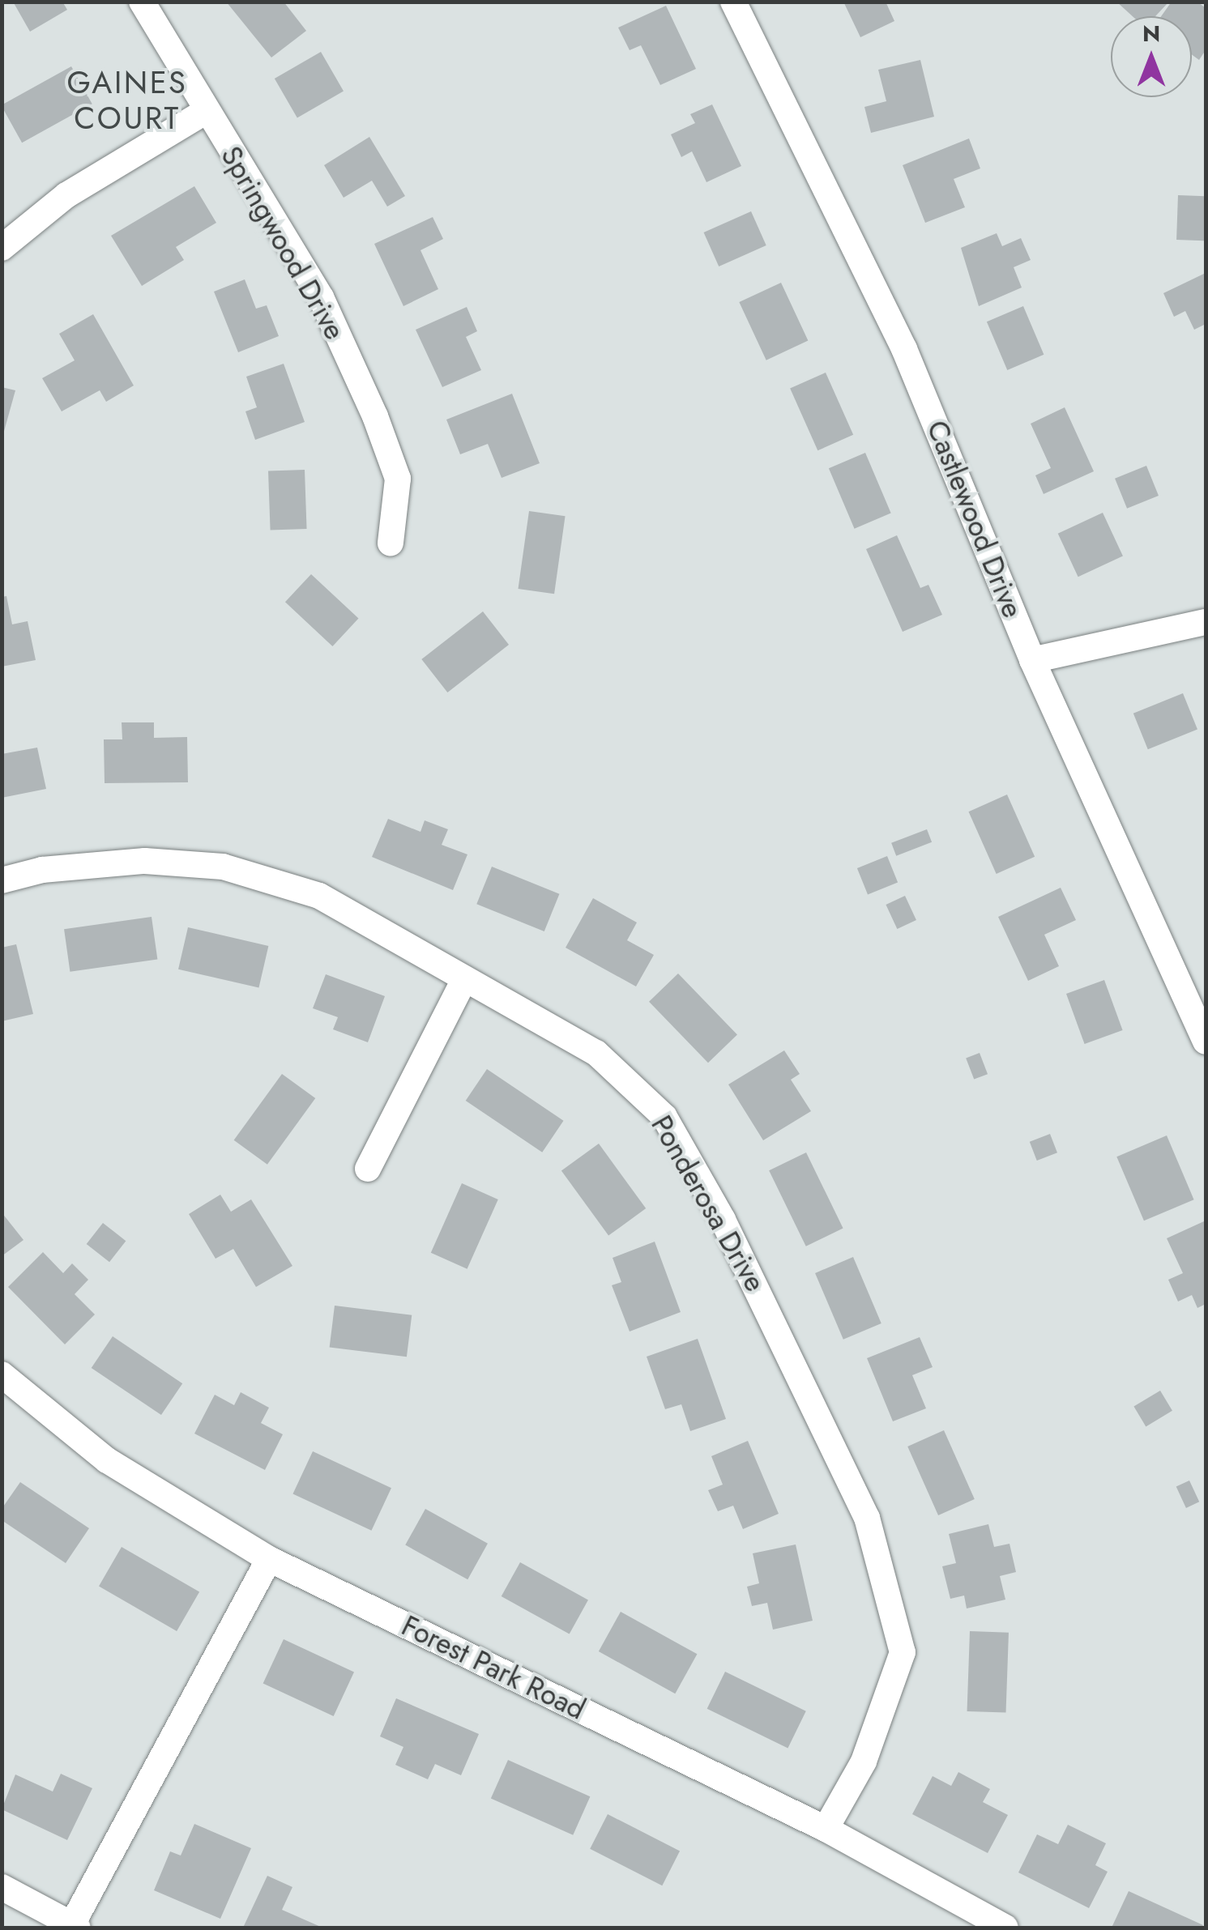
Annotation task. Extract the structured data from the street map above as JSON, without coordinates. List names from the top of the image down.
{
  "streets": {
    "street": [
      "Springwood Drive",
      "Castlewood Drive",
      "Ponderosa Drive",
      "Forest Park Road"
    ]
  },
  "crossings": [
    ["Ponderosa Drive", "Forest Park Road"]
  ],
  "districts": ["GAINES COURT"],
  "north": "top"
}
